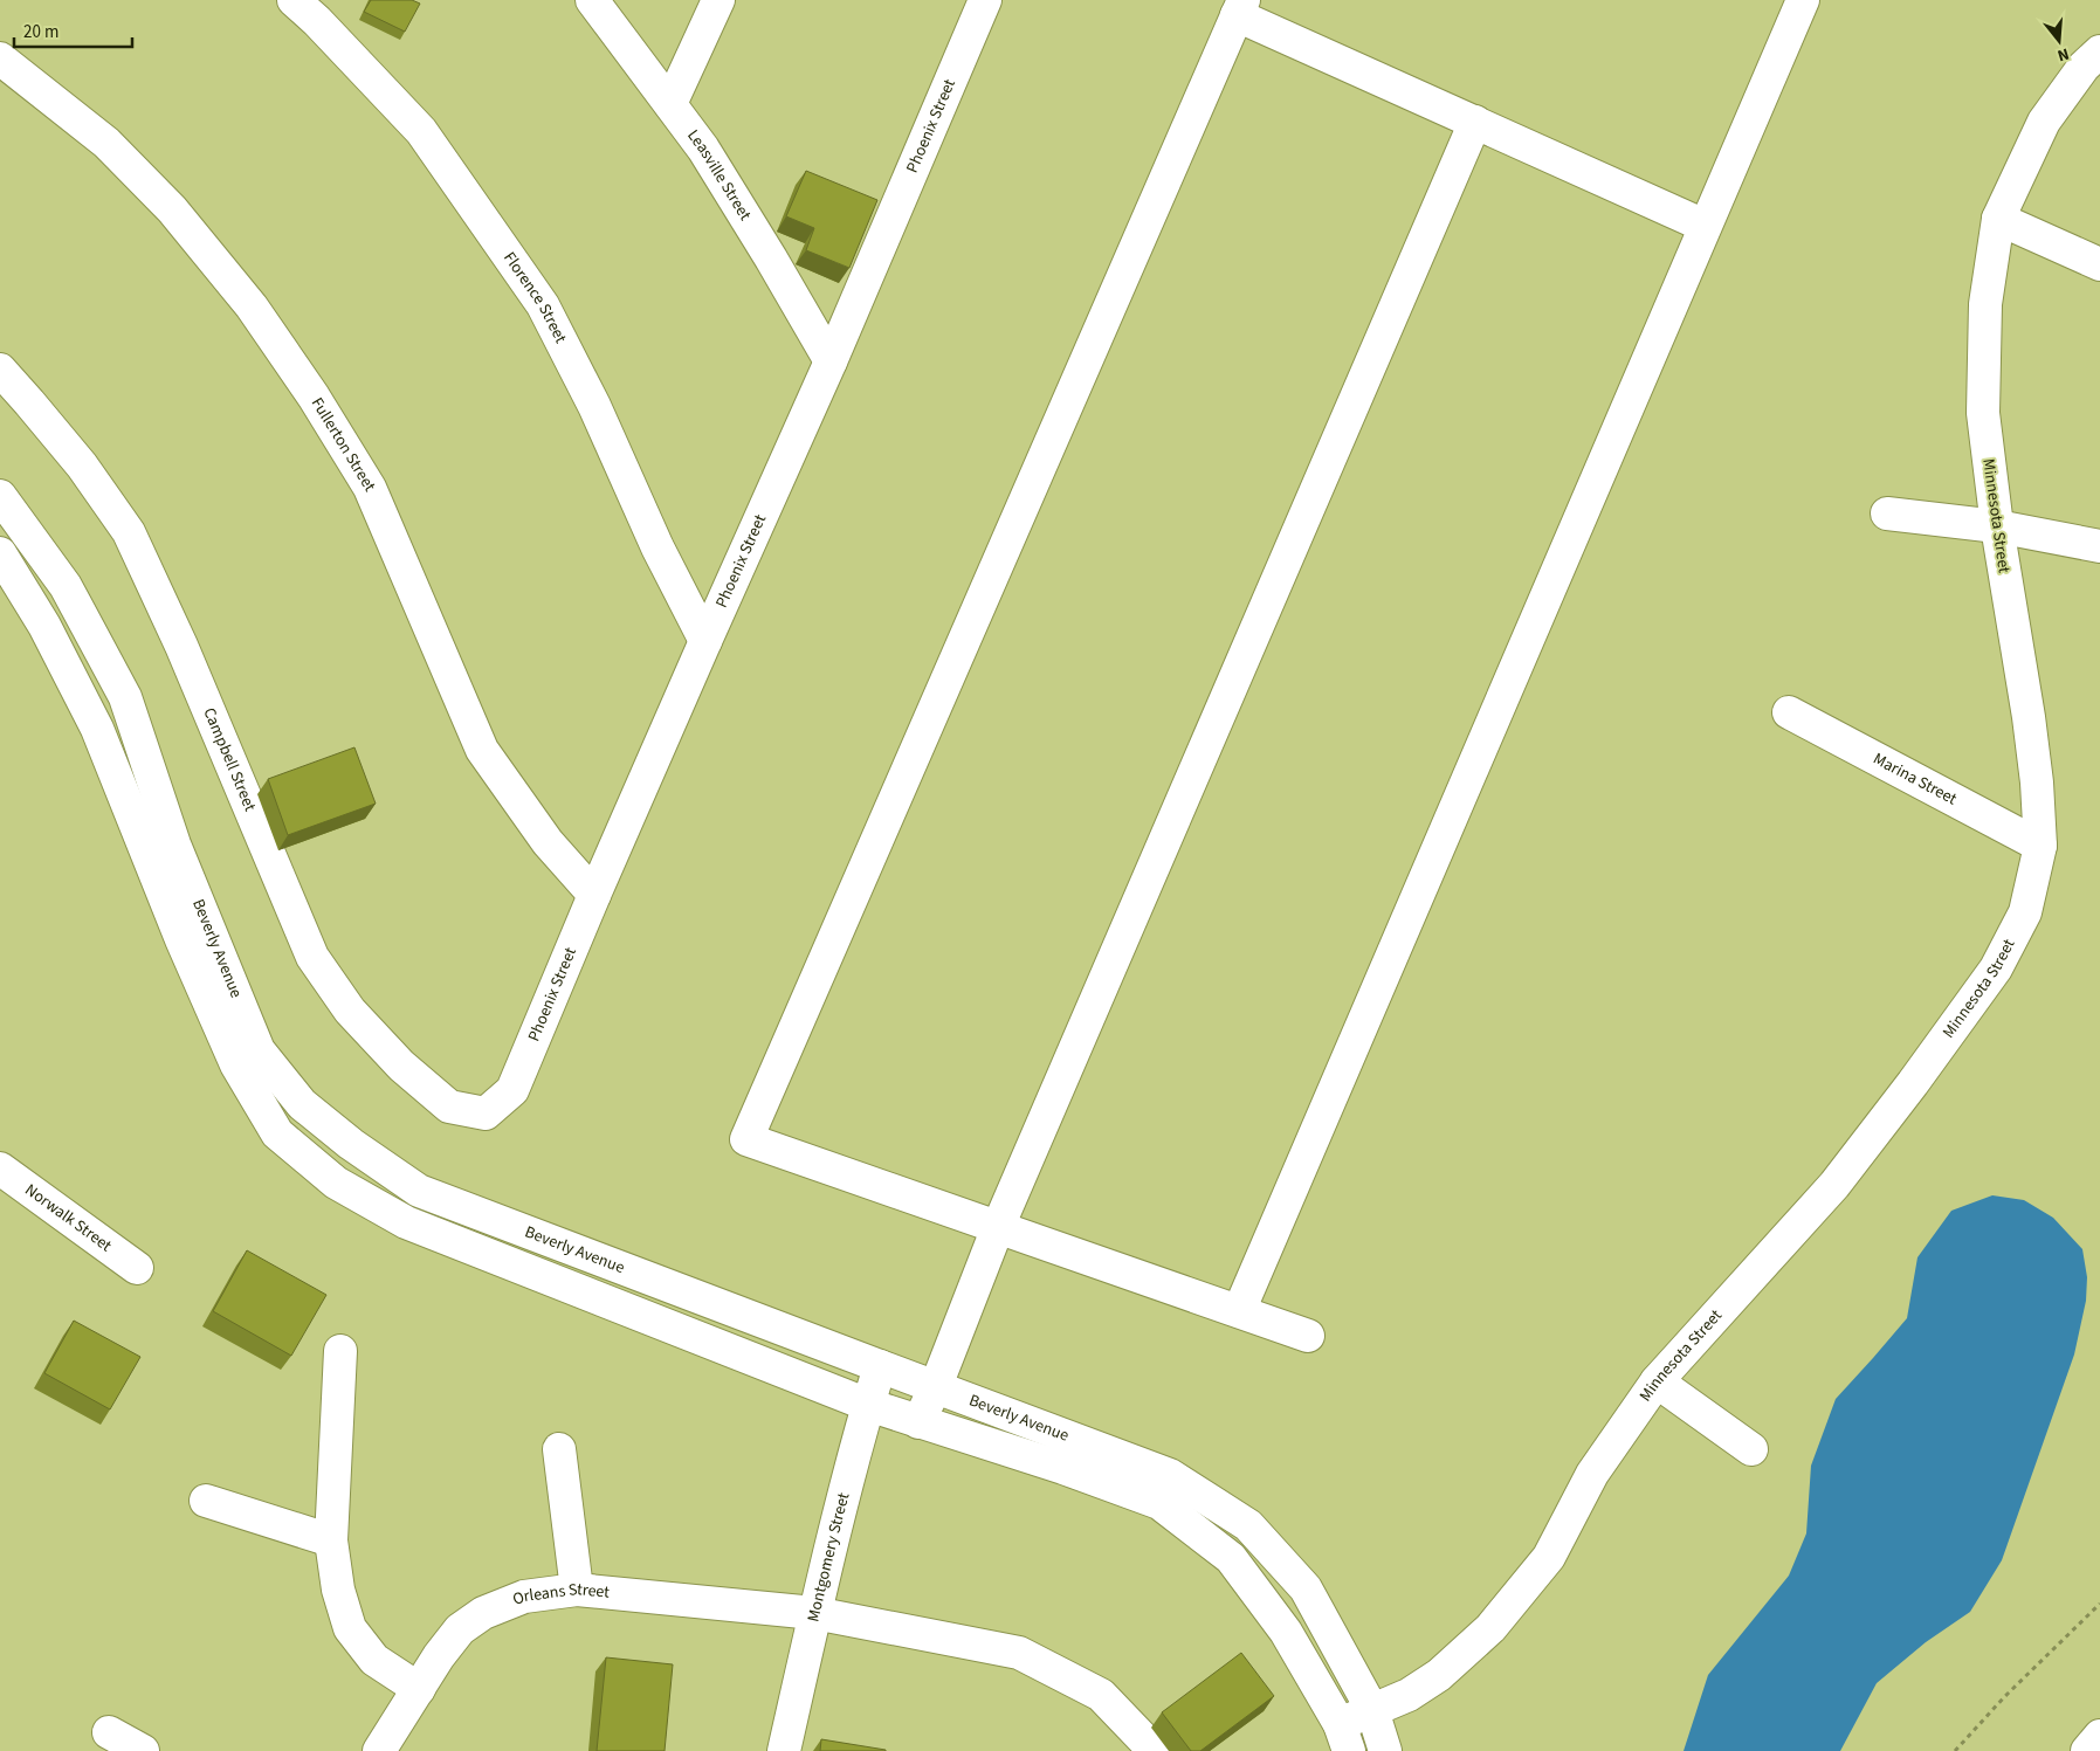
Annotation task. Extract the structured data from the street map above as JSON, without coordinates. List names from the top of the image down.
{
  "streets": {
    "street": [
      "Phoenix Street",
      "Leasville Street",
      "Florence Street",
      "Fullerton Street",
      "Minnesota Street",
      "Campbell Street",
      "Marina Street",
      "Beverly Avenue",
      "Norwalk Street",
      "Montgomery Street",
      "Orleans Street"
    ]
  },
  "crossings": [
    ["Phoenix Street", "Leasville Street"],
    ["Phoenix Street", "Florence Street"],
    ["Phoenix Street", "Fullerton Street"],
    ["Phoenix Street", "Campbell Street"],
    ["Minnesota Street", "Marina Street"],
    ["Minnesota Street", "Beverly Avenue"],
    ["Beverly Avenue", "Montgomery Street"],
    ["Montgomery Street", "Orleans Street"]
  ],
  "scale_bar": "20 m",
  "north": "bottom"
}
